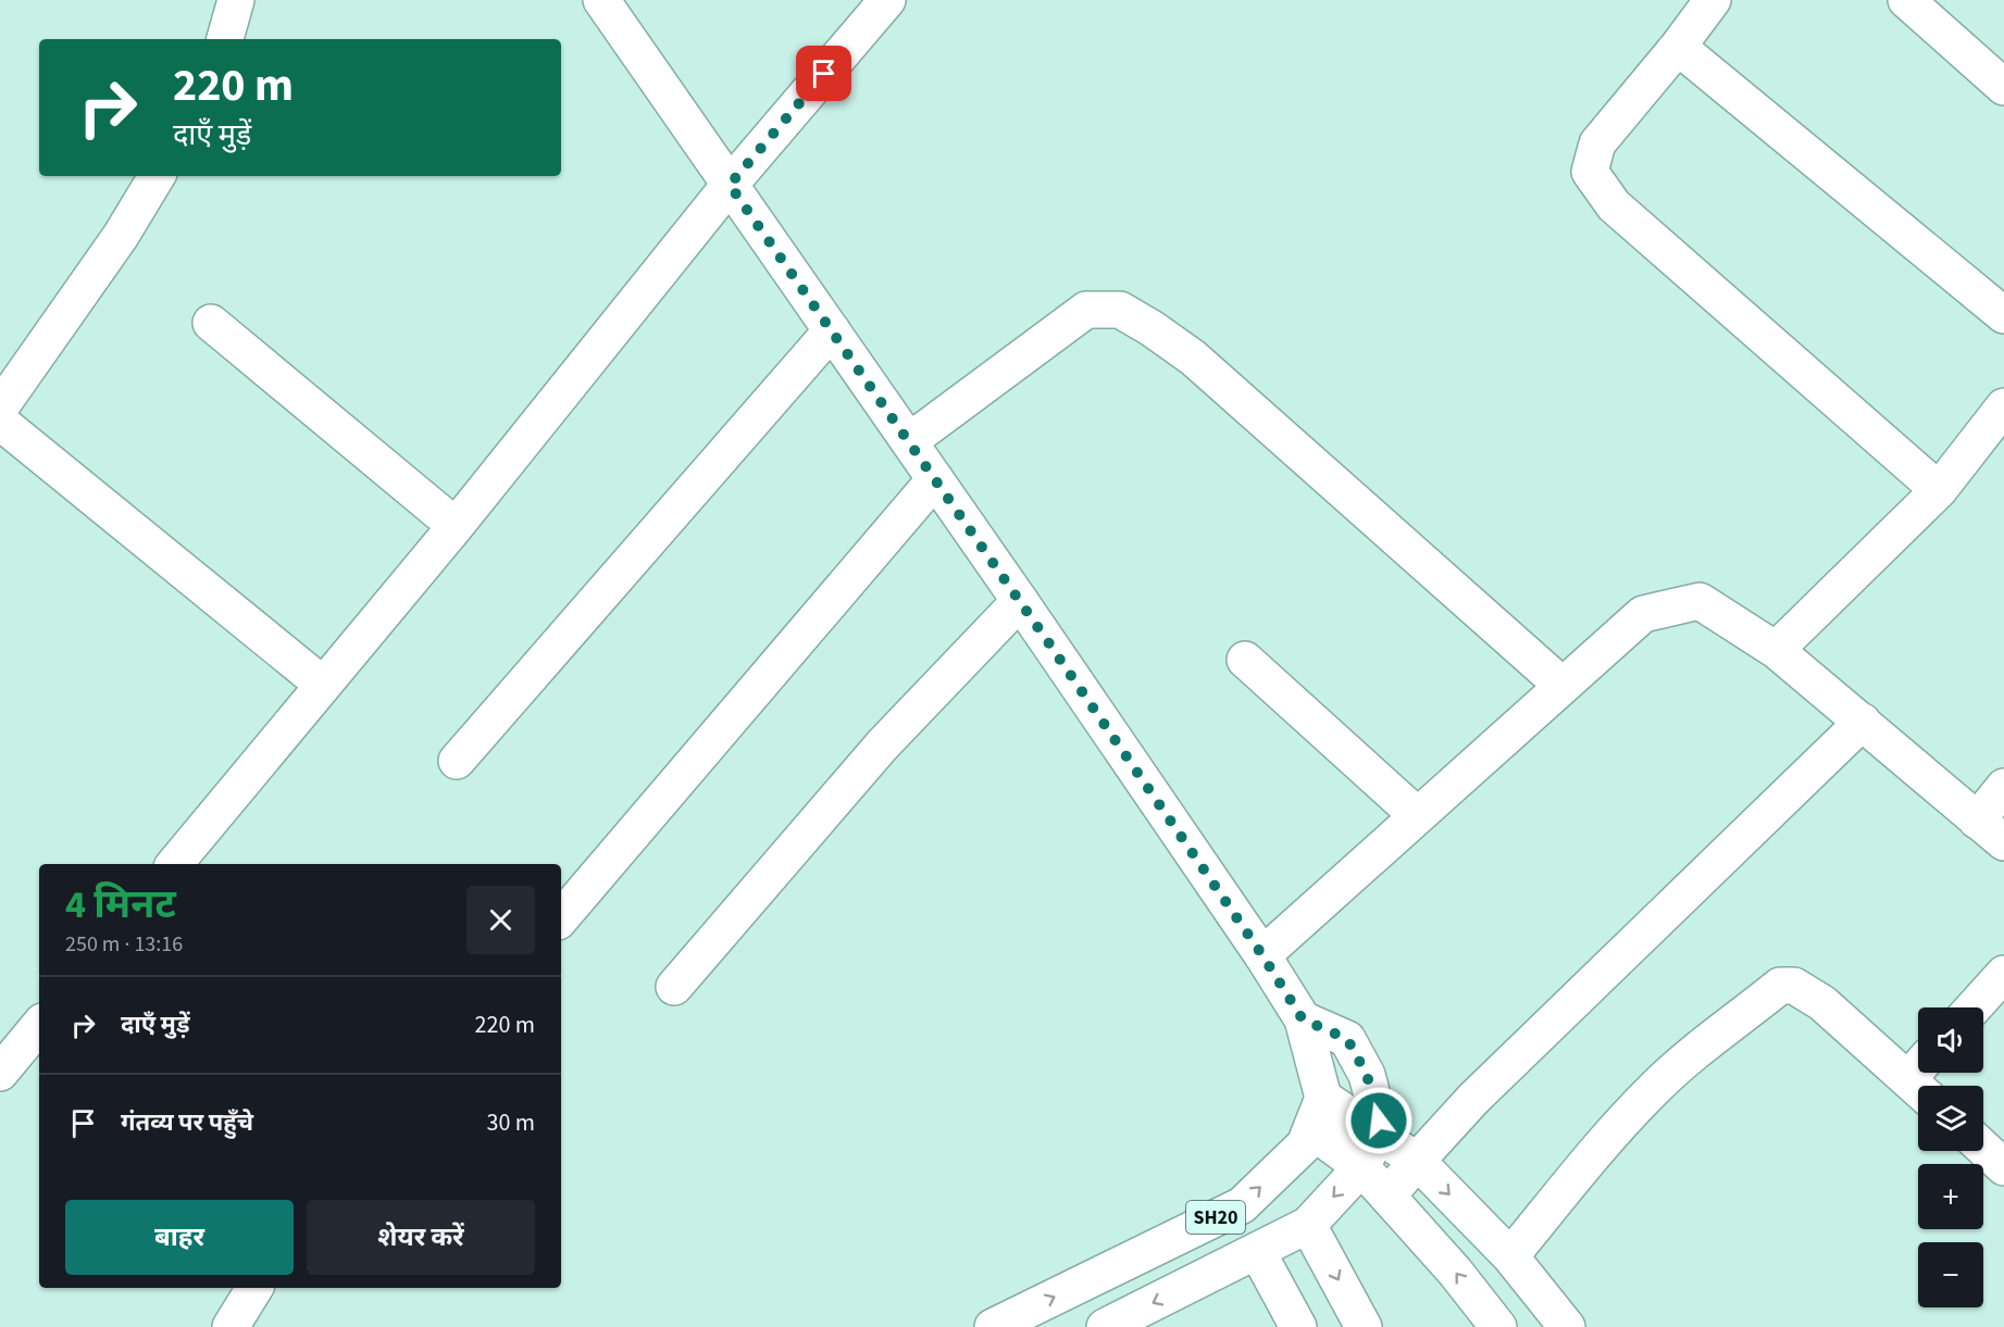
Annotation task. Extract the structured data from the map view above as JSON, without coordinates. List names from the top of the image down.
{
  "streets": {
    "street": ["SH20"]
  },
  "page": {
    "turn": ["220 m", "दाएँ मुड़ें"],
    "heading": ["4 मिनट", "250 m · 13:16"],
    "list": [
      {
        "name": "दाएँ मुड़ें",
        "value": "220 m"
      },
      {
        "name": "गंतव्य पर पहुँचे",
        "value": "30 m"
      }
    ],
    "map_buttons": ["+", "−"],
    "buttons": ["बाहर", "शेयर करें"]
  }
}
